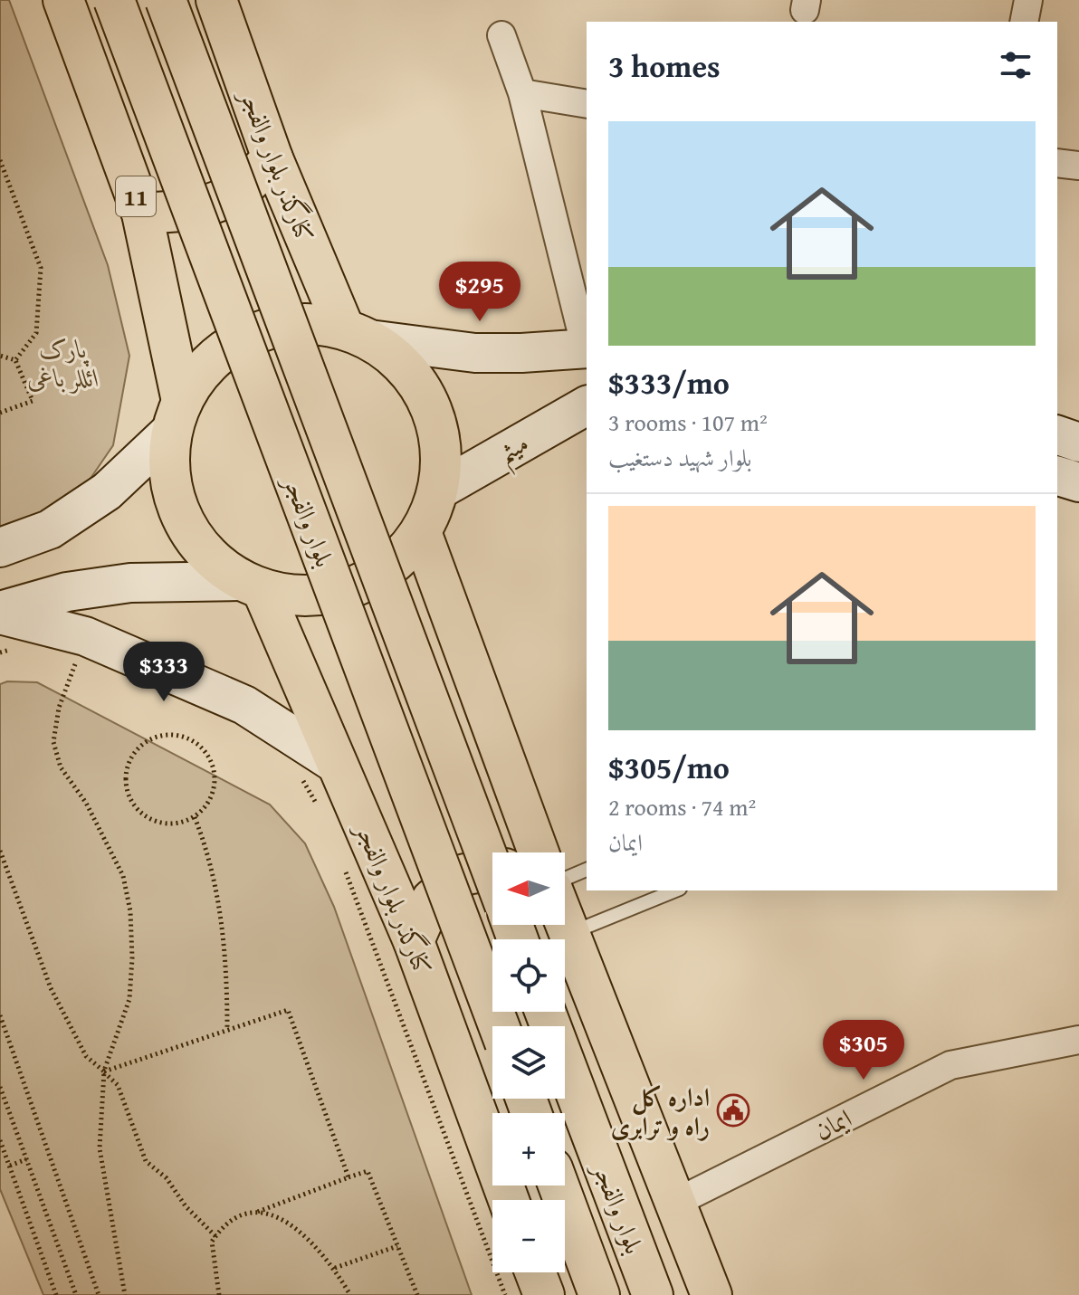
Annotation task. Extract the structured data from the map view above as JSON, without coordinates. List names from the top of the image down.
{
  "streets": {
    "main road": [
      "کنارگذر بلوار والفجر",
      "11",
      "میثم",
      "بلوار والفجر"
    ],
    "street": ["ایمان"]
  },
  "parks": ["پارک ائللر باغی"],
  "places": {
    "public building": ["اداره کل راه و ترابری"]
  },
  "north": "left",
  "page": {
    "heading": "3 homes",
    "list": [
      {
        "name": "$333/mo",
        "note": "3 rooms · 107 m² · بلوار شهید دستغیب"
      },
      {
        "name": "$305/mo",
        "note": "2 rooms · 74 m² · ایمان"
      }
    ],
    "price": ["$295", "$333", "$305"],
    "map_buttons": ["+", "−"]
  }
}
